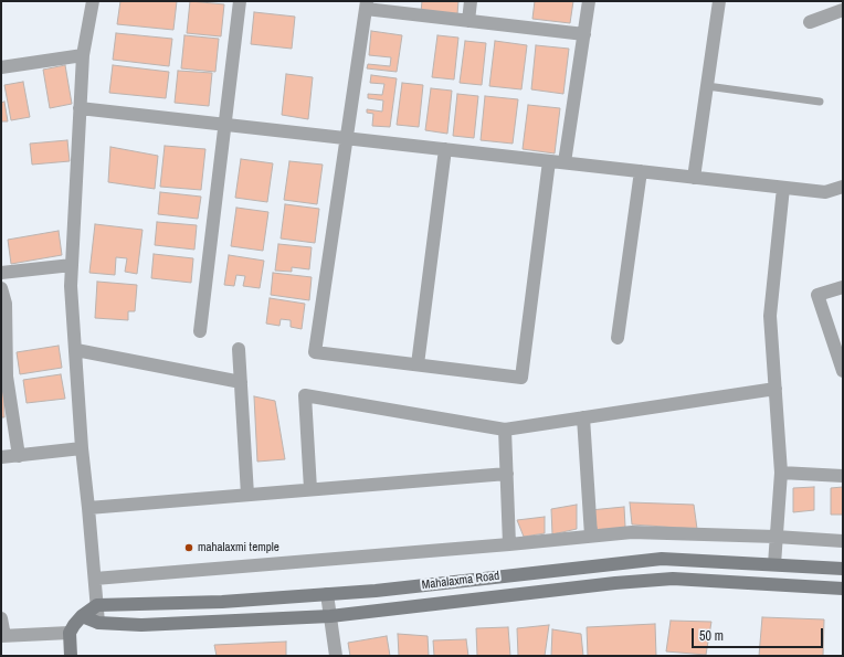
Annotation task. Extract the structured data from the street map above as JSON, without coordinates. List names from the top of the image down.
{
  "streets": {
    "street": ["Mahalaxma Road"]
  },
  "places": ["mahalaxmi temple"],
  "scale_bar": "50 m"
}
